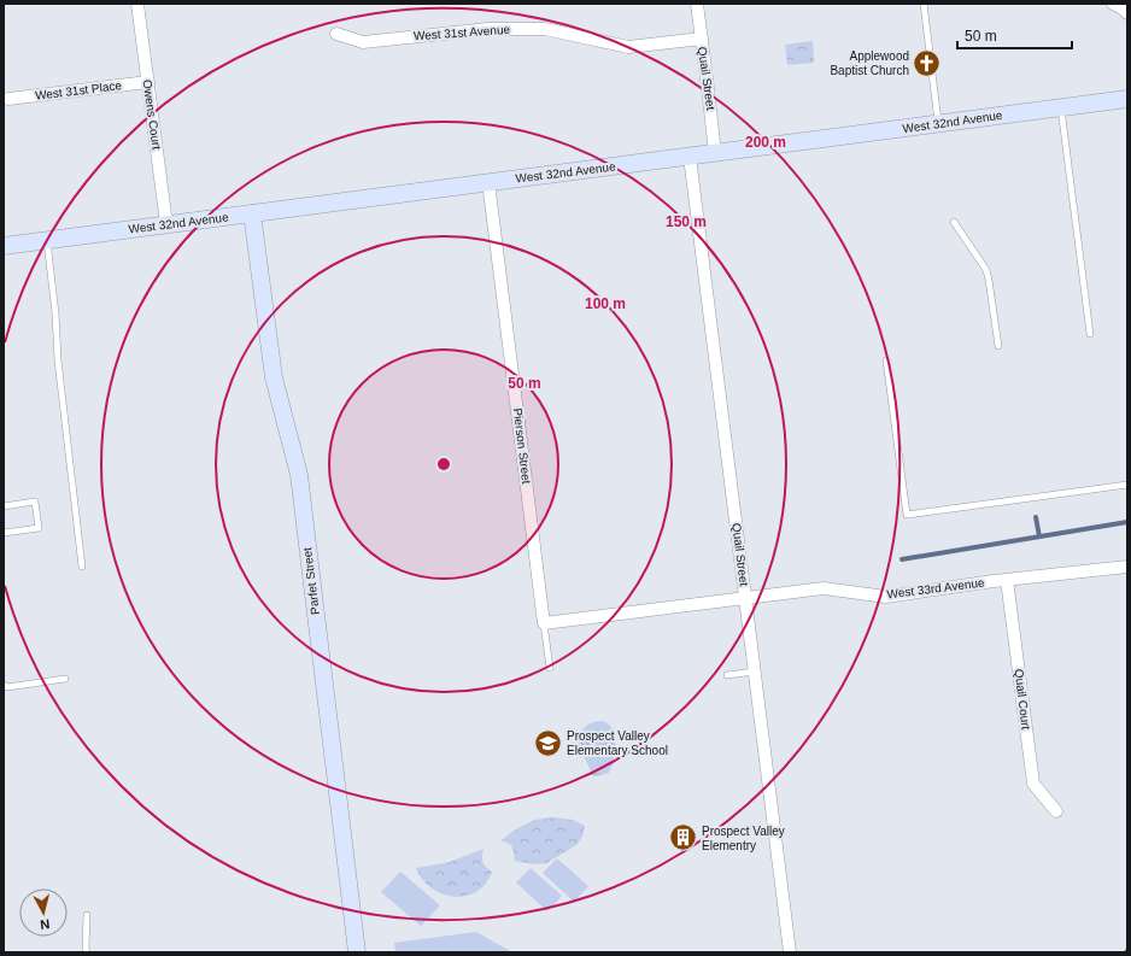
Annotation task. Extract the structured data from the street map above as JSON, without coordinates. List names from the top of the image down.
{
  "streets": {
    "street": [
      "West 31st Avenue",
      "Quail Street",
      "West 31st Place",
      "Owens Court",
      "West 32nd Avenue",
      "Pierson Street",
      "Parfet Street",
      "West 33rd Avenue",
      "Quail Court"
    ]
  },
  "crossings": [
    ["West 31st Avenue", "Quail Street"],
    ["Quail Street", "West 32nd Avenue"],
    ["Quail Street", "West 33rd Avenue"],
    ["West 31st Place", "Owens Court"],
    ["Owens Court", "West 32nd Avenue"],
    ["West 32nd Avenue", "Pierson Street"],
    ["West 32nd Avenue", "Parfet Street"],
    ["Pierson Street", "West 33rd Avenue"],
    ["West 33rd Avenue", "Quail Court"]
  ],
  "places": {
    "church": ["Applewood Baptist Church"],
    "school or university": ["Prospect Valley Elementary School"],
    "building": ["Prospect Valley Elementry"]
  },
  "scale_bar": "50 m",
  "north": "bottom",
  "rings": [
    "200 m",
    "150 m",
    "100 m",
    "50 m"
  ]
}
